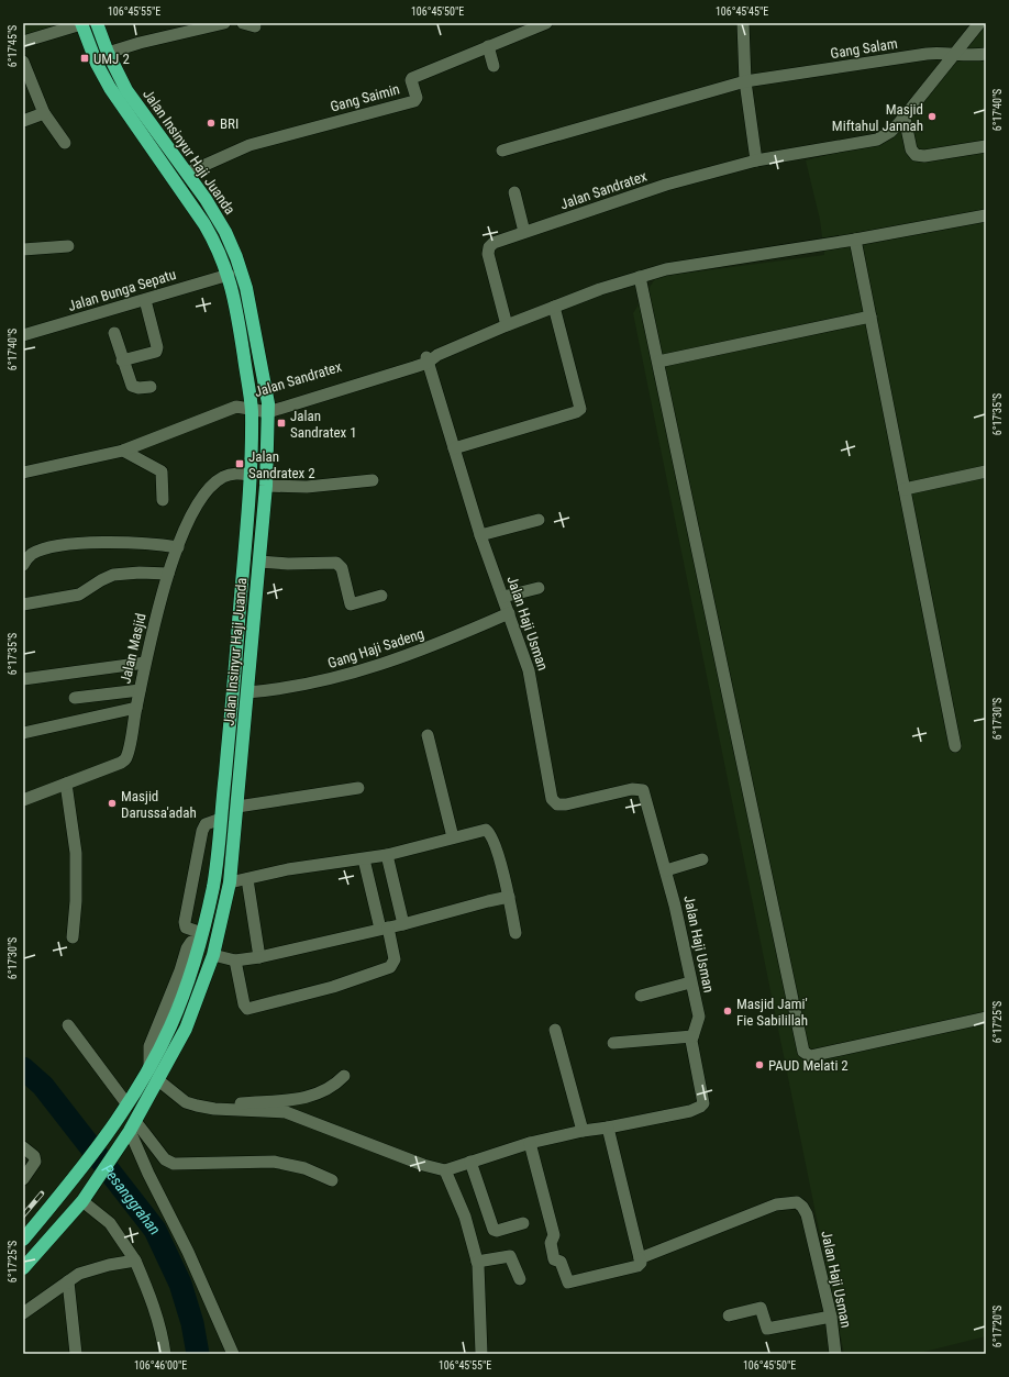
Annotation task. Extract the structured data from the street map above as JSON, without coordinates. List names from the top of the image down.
{
  "streets": {
    "highway": ["Jalan Insinyur Haji Juanda"],
    "street": [
      "Gang Salam",
      "Gang Saimin",
      "Jalan Sandratex",
      "Jalan Bunga Sepatu",
      "Jalan Haji Usman",
      "Jalan Masjid",
      "Gang Haji Sadeng"
    ]
  },
  "crossings": [
    ["Gang Salam", "Jalan Sandratex"],
    ["Gang Saimin", "Jalan Insinyur Haji Juanda"],
    ["Jalan Insinyur Haji Juanda", "Jalan Sandratex"],
    ["Jalan Insinyur Haji Juanda", "Jalan Bunga Sepatu"],
    ["Jalan Insinyur Haji Juanda", "Jalan Masjid"],
    ["Jalan Insinyur Haji Juanda", "Gang Haji Sadeng"],
    ["Jalan Sandratex", "Jalan Haji Usman"],
    ["Jalan Haji Usman", "Gang Haji Sadeng"]
  ],
  "water": ["Pesanggrahan"],
  "places": {
    "transit": ["UMJ 2", "Jalan Sandratex 1", "Jalan Sandratex 2"],
    "other": [
      "Masjid Miftahul Jannah",
      "BRI",
      "Masjid Darussa'adah",
      "Masjid Jami' Fie Sabilillah",
      "PAUD Melati 2"
    ]
  },
  "coordinates": [
    "106°45'55\"E",
    "106°45'50\"E",
    "106°45'45\"E",
    "6°17'45\"S",
    "6°17'40\"S",
    "6°17'35\"S",
    "6°17'30\"S",
    "6°17'25\"S",
    "6°17'20\"S",
    "106°46'00\"E"
  ]
}
